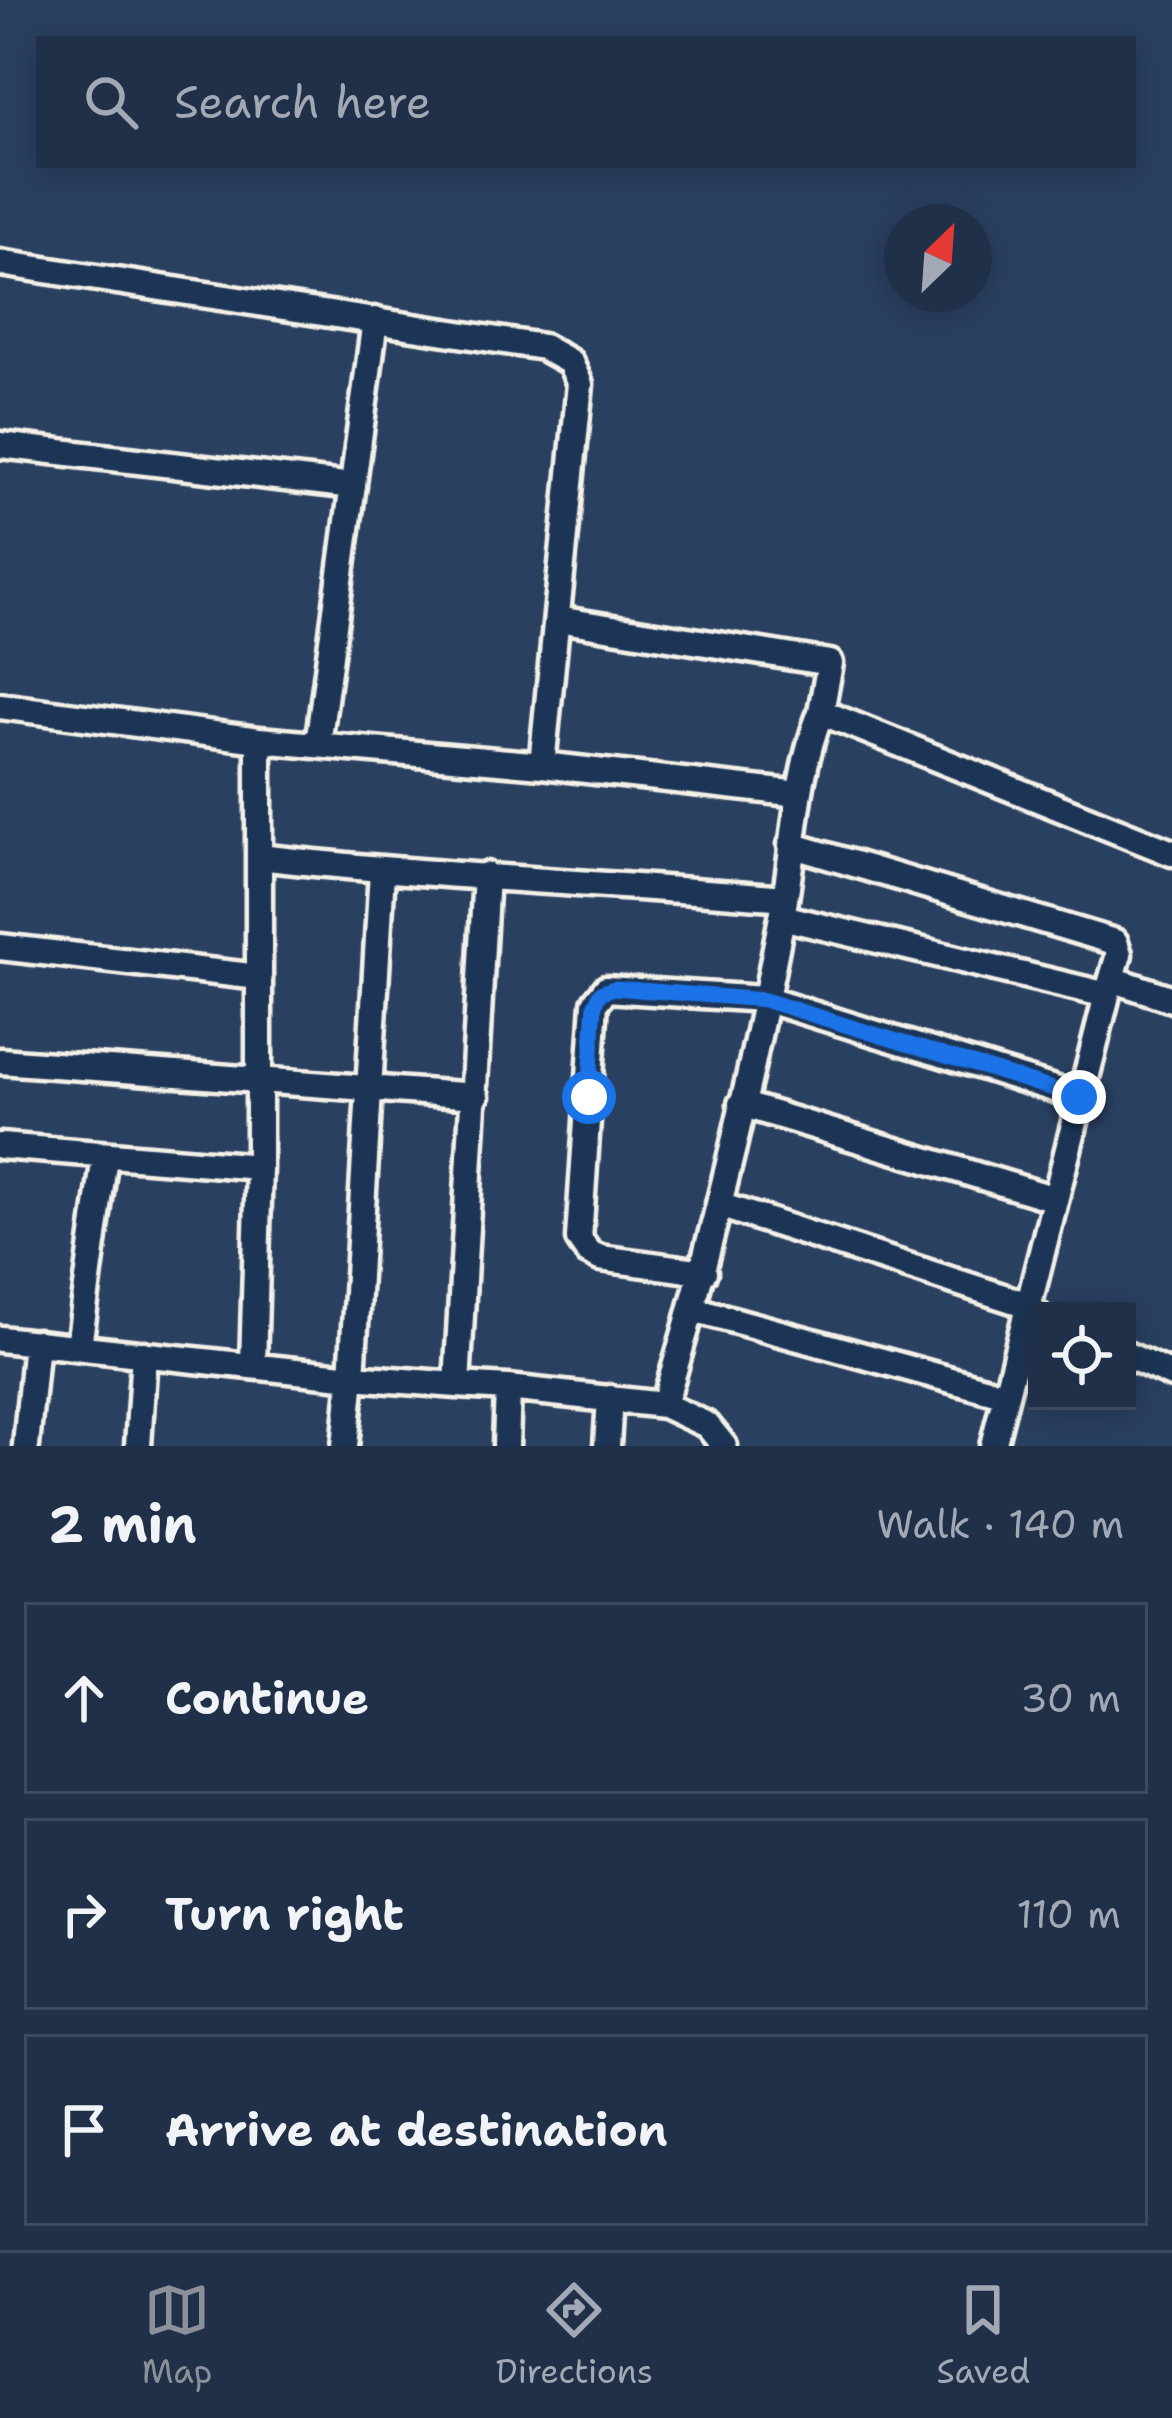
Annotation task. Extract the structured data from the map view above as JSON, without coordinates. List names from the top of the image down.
{
  "north": "top right",
  "page": {
    "search": "Search here",
    "heading": ["2 min", "Walk · 140 m"],
    "list": [
      ["Continue", "30 m"],
      ["Turn right", "110 m"],
      "Arrive at destination"
    ],
    "nav": ["Map", "Directions", "Saved"]
  }
}
